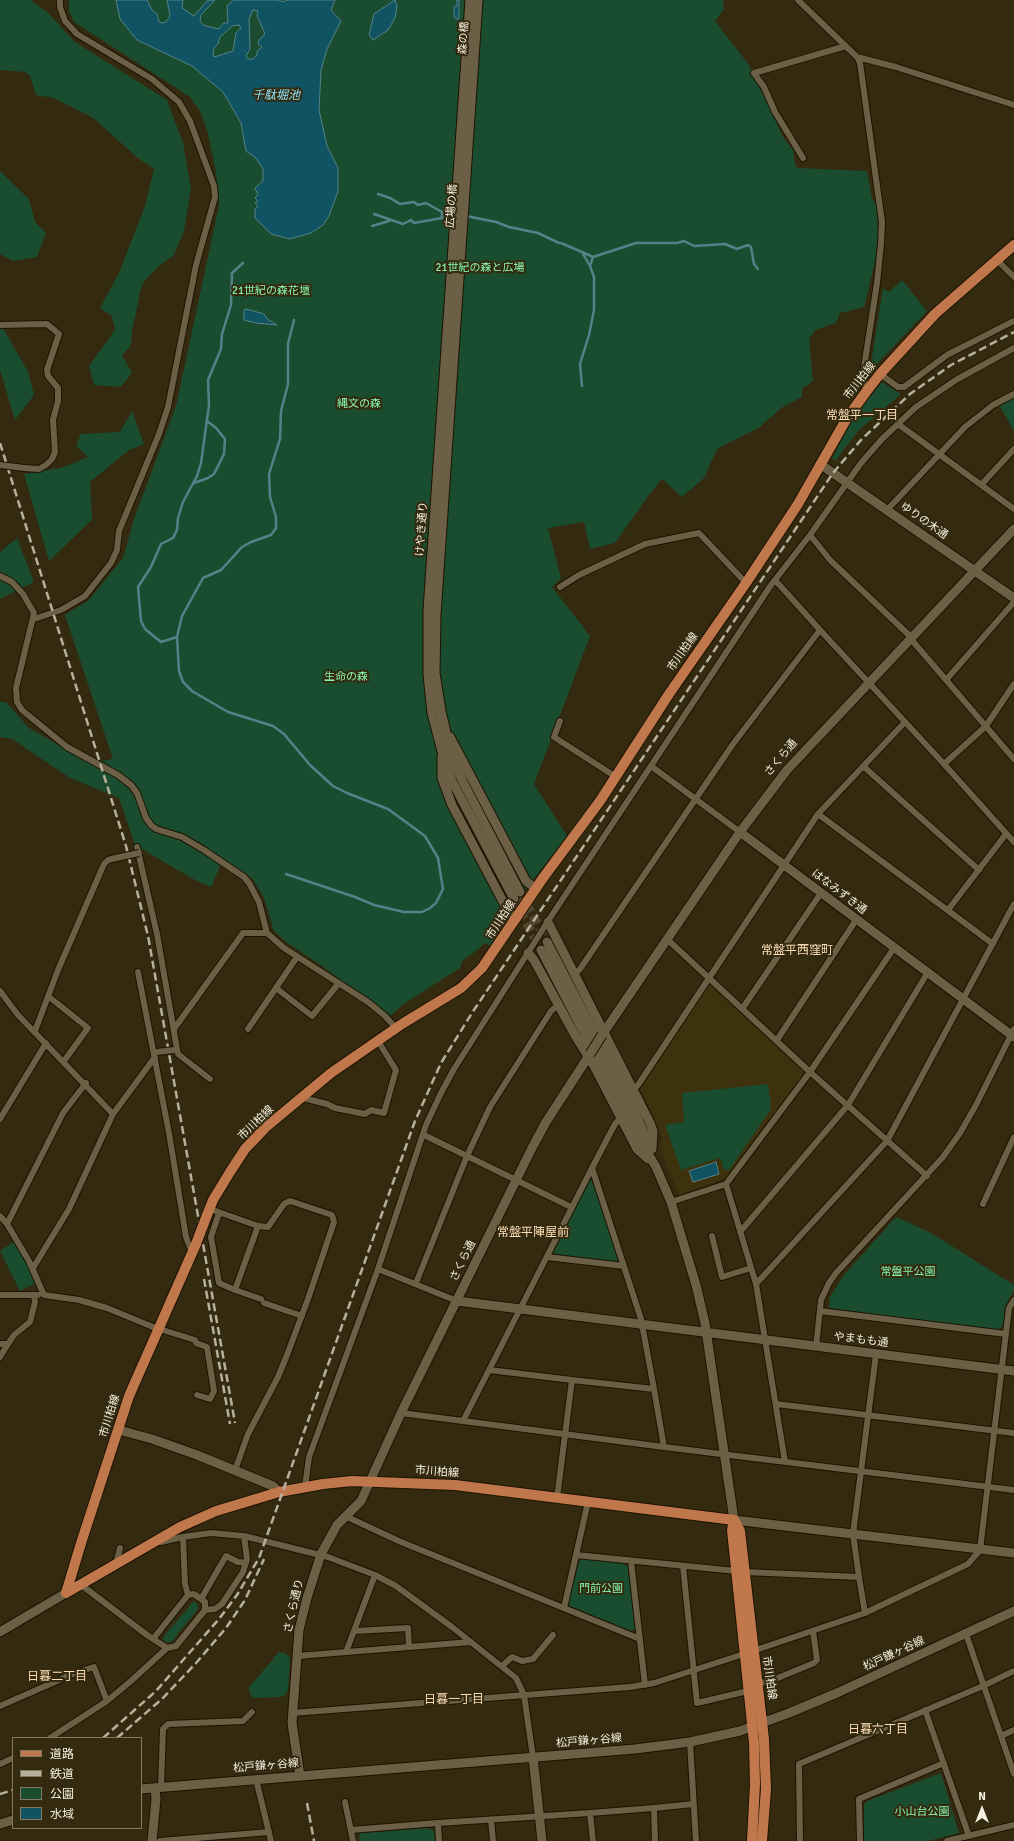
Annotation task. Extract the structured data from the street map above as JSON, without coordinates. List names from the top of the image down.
{
  "streets": {
    "main road": ["市川柏線"],
    "street": [
      "森の橋",
      "広場の橋",
      "ゆりの木通",
      "けやき通り",
      "さくら通",
      "はなみずき通",
      "やまもも通",
      "さくら通り",
      "松戸鎌ヶ谷線"
    ]
  },
  "crossings": [
    ["森の橋", "広場の橋"],
    ["広場の橋", "けやき通り"],
    ["市川柏線", "ゆりの木通"],
    ["市川柏線", "さくら通"],
    ["市川柏線", "さくら通り"],
    ["市川柏線", "松戸鎌ヶ谷線"],
    ["ゆりの木通", "さくら通"],
    ["さくら通", "はなみずき通"],
    ["さくら通", "やまもも通"],
    ["さくら通", "さくら通り"],
    ["さくら通り", "松戸鎌ヶ谷線"]
  ],
  "districts": [
    "常盤平一丁目",
    "常盤平西窪町",
    "常盤平陣屋前",
    "日暮二丁目",
    "日暮一丁目",
    "日暮六丁目"
  ],
  "water": ["千駄堀池"],
  "parks": [
    "21世紀の森と広場",
    "21世紀の森花壇",
    "縄文の森",
    "生命の森",
    "常盤平公園",
    "門前公園",
    "小山台公園"
  ],
  "legend": [
    "道路",
    "鉄道",
    "公園",
    "水域"
  ],
  "north": "top"
}
